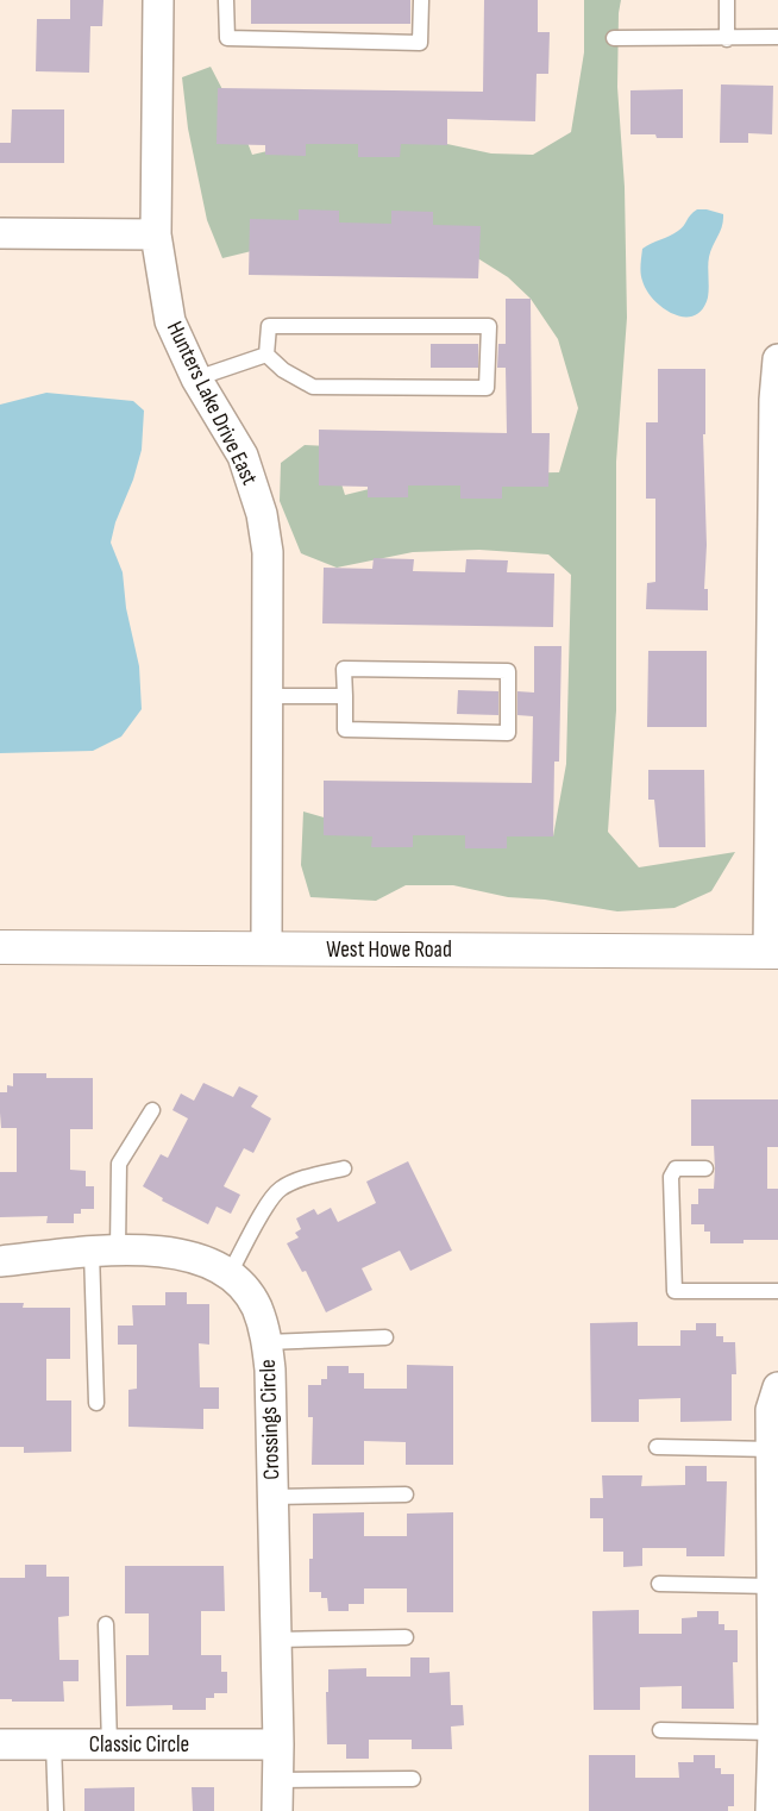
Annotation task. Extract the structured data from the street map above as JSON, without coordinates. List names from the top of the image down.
{
  "streets": {
    "main road": ["West Howe Road"],
    "street": ["Hunters Lake Drive East", "Crossings Circle", "Classic Circle"]
  },
  "crossings": [
    ["Hunters Lake Drive East", "West Howe Road"],
    ["Crossings Circle", "Classic Circle"]
  ]
}
